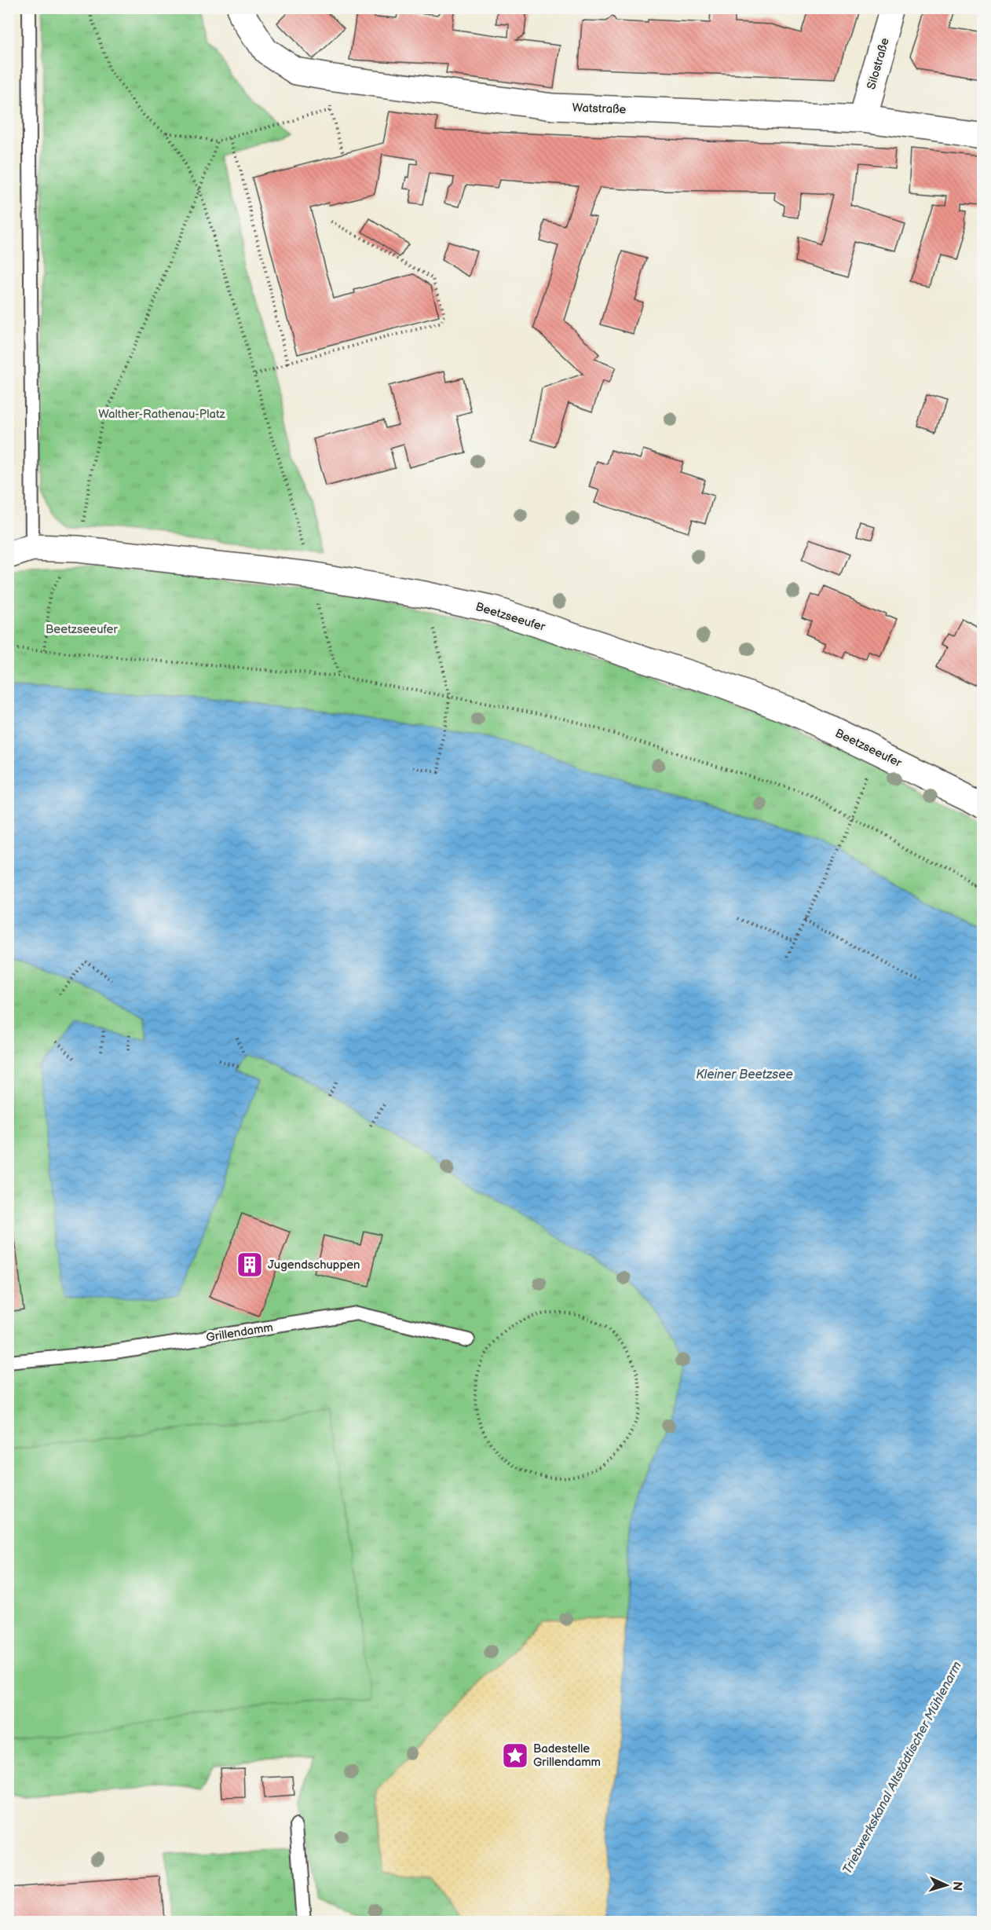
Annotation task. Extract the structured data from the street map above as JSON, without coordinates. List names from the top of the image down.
{
  "streets": {
    "street": ["Silostraße", "Watstraße", "Beetzseeufer"],
    "lane": ["Grillendamm"]
  },
  "crossings": [
    ["Silostraße", "Watstraße"]
  ],
  "water": ["Kleiner Beetzsee", "Triebwerkskanal Altstädtischer Mühlenarm"],
  "parks": ["Walther-Rathenau-Platz", "Beetzseeufer"],
  "places": {
    "building": ["Jugendschuppen"],
    "place": ["Badestelle Grillendamm"]
  },
  "north": "right"
}
